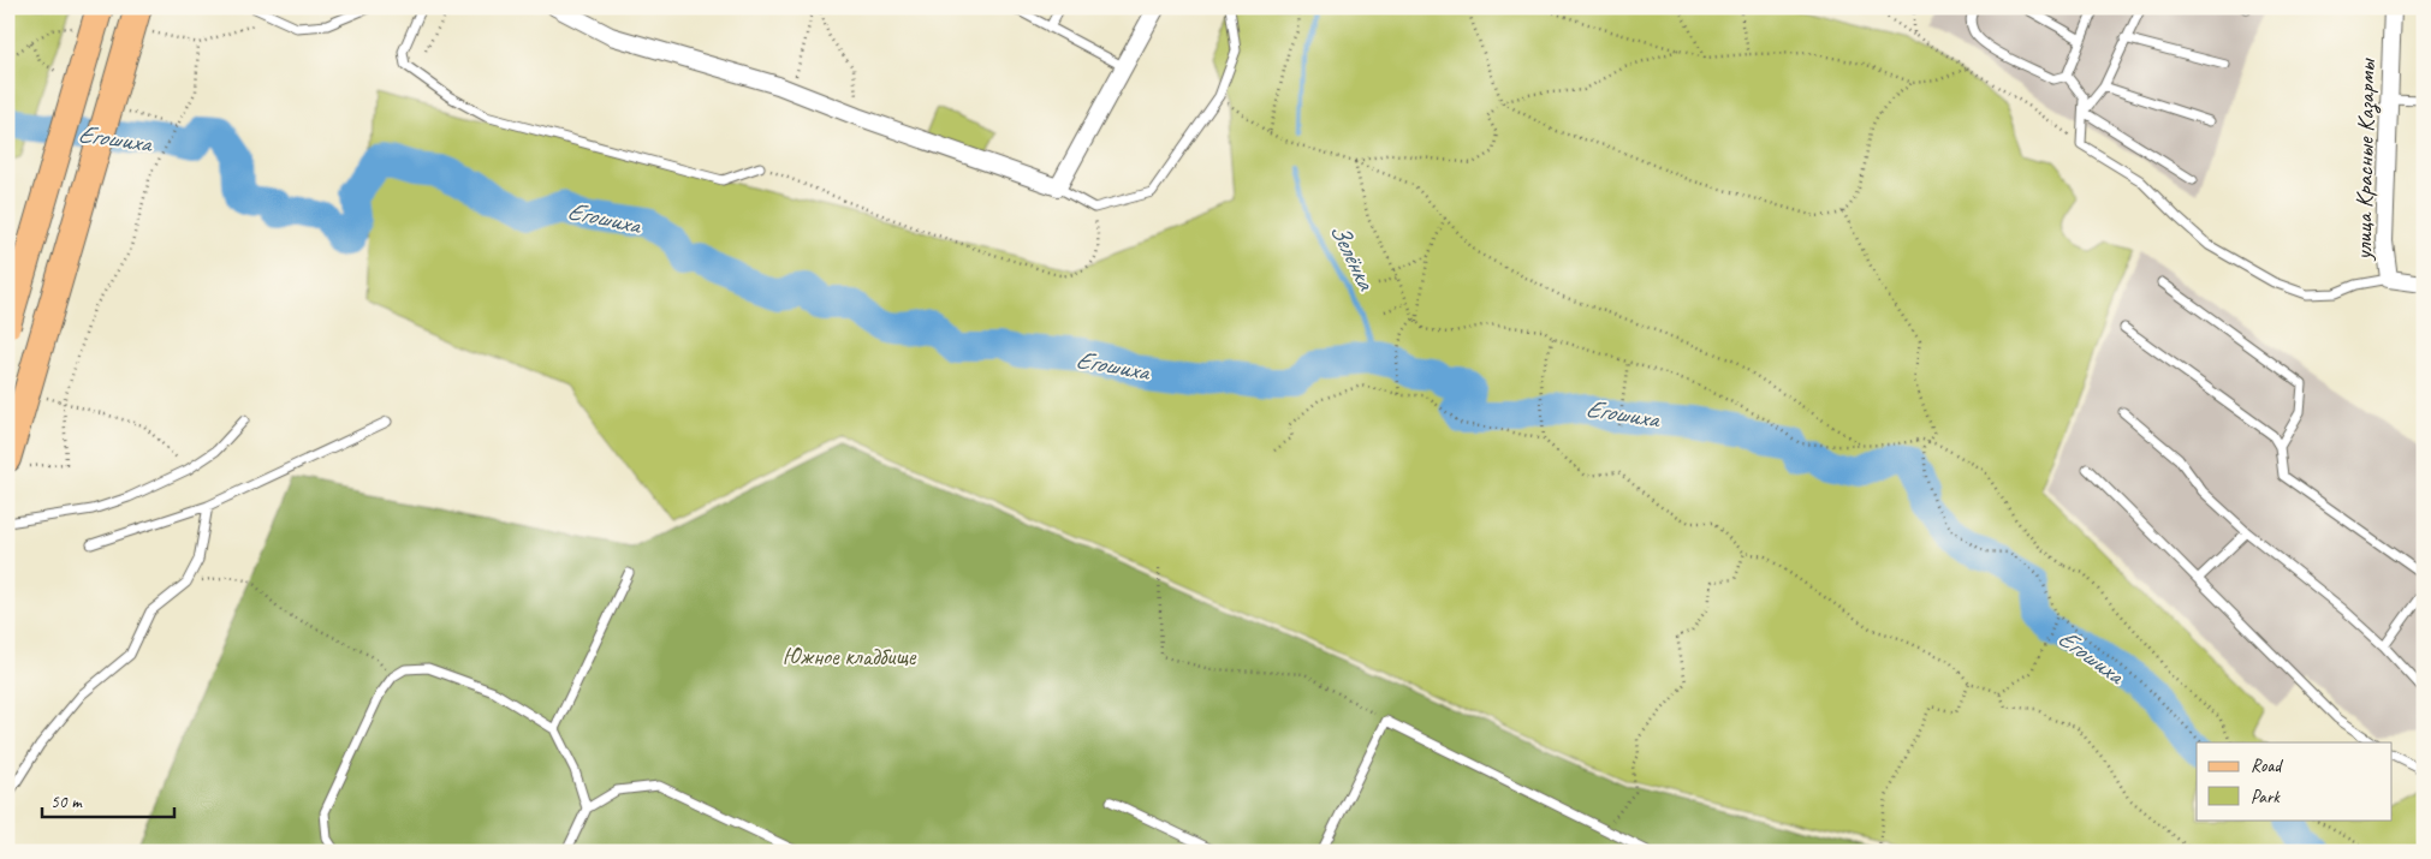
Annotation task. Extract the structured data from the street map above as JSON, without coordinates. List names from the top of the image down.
{
  "streets": {
    "street": ["улица Красные Казармы"]
  },
  "water": ["Егошиха", "Зелёнка"],
  "parks": ["Южное кладбище"],
  "legend": ["Road", "Park"],
  "scale_bar": "50 m"
}
